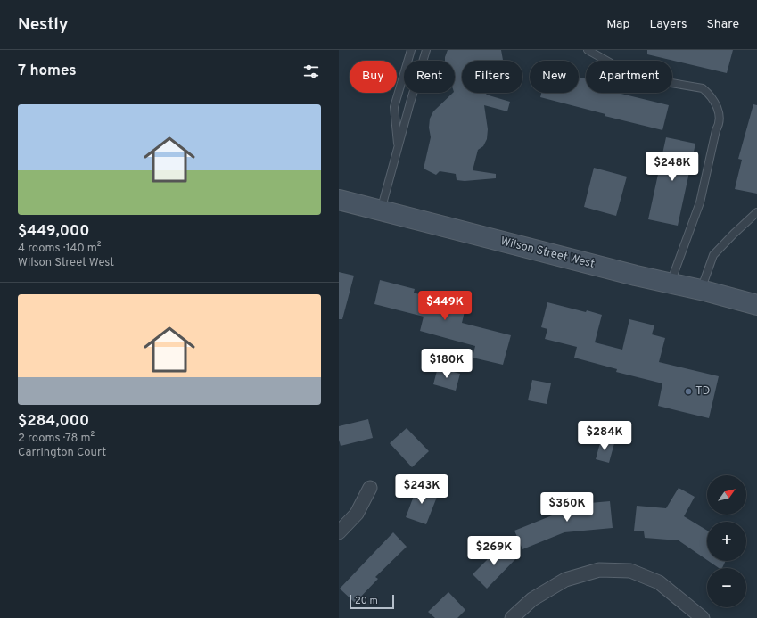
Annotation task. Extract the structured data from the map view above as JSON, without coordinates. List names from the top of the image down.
{
  "streets": {
    "main road": ["Wilson Street West"]
  },
  "places": ["TD"],
  "scale_bar": "20 m",
  "north": "top right",
  "page": {
    "header": "Nestly",
    "nav": ["Map", "Layers", "Share"],
    "heading": "7 homes",
    "chip": [
      "Buy",
      "Rent",
      "Filters",
      "New",
      "Apartment"
    ],
    "list": [
      {
        "name": "$449,000",
        "note": "4 rooms · 140 m² · Wilson Street West"
      },
      {
        "name": "$284,000",
        "note": "2 rooms · 78 m² · Carrington Court"
      }
    ],
    "price": [
      "$248K",
      "$449K",
      "$180K",
      "$284K",
      "$243K",
      "$360K",
      "$269K"
    ],
    "map_buttons": ["+", "−"],
    "scale": "20 m"
  }
}
